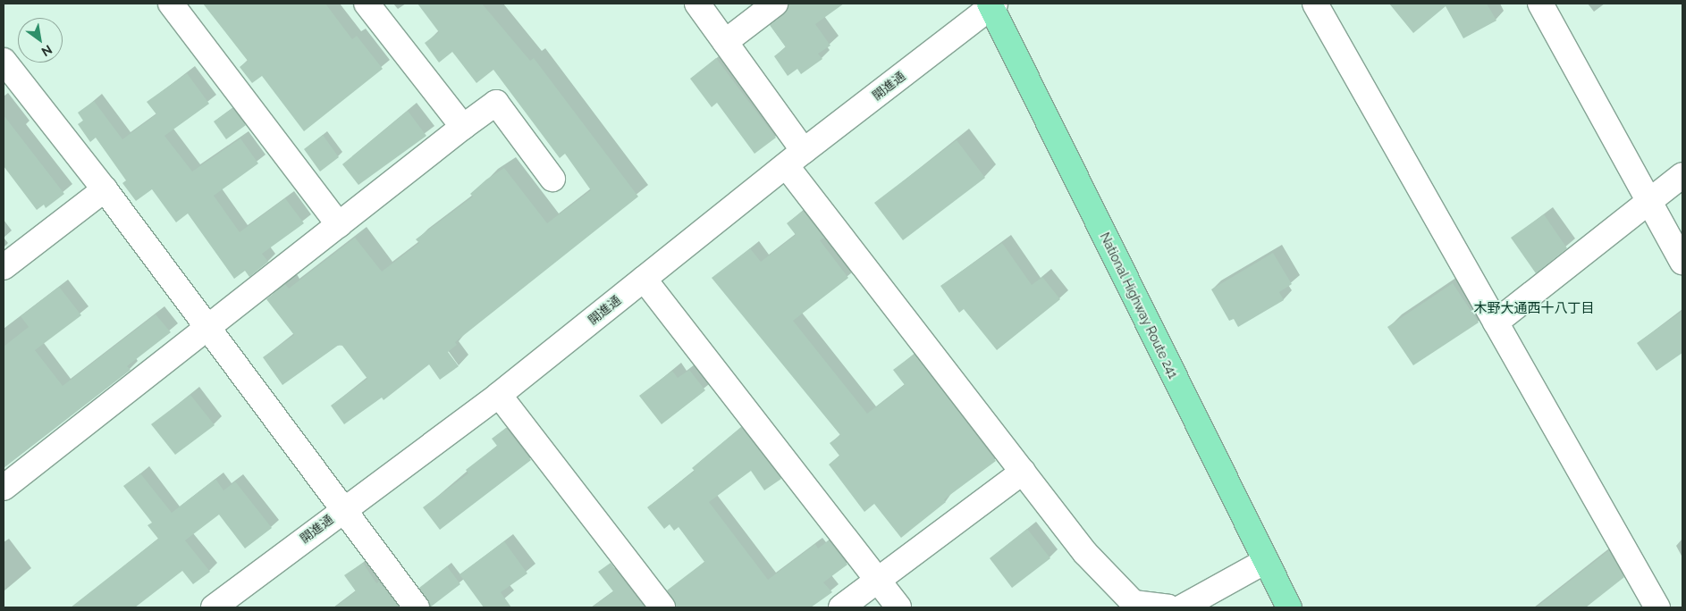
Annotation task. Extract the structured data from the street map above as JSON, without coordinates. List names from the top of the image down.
{
  "streets": {
    "highway": ["National Highway Route 241"],
    "street": ["開進通"]
  },
  "crossings": [
    ["開進通", "National Highway Route 241"]
  ],
  "districts": ["木野大通西十八丁目"],
  "north": "bottom right"
}
